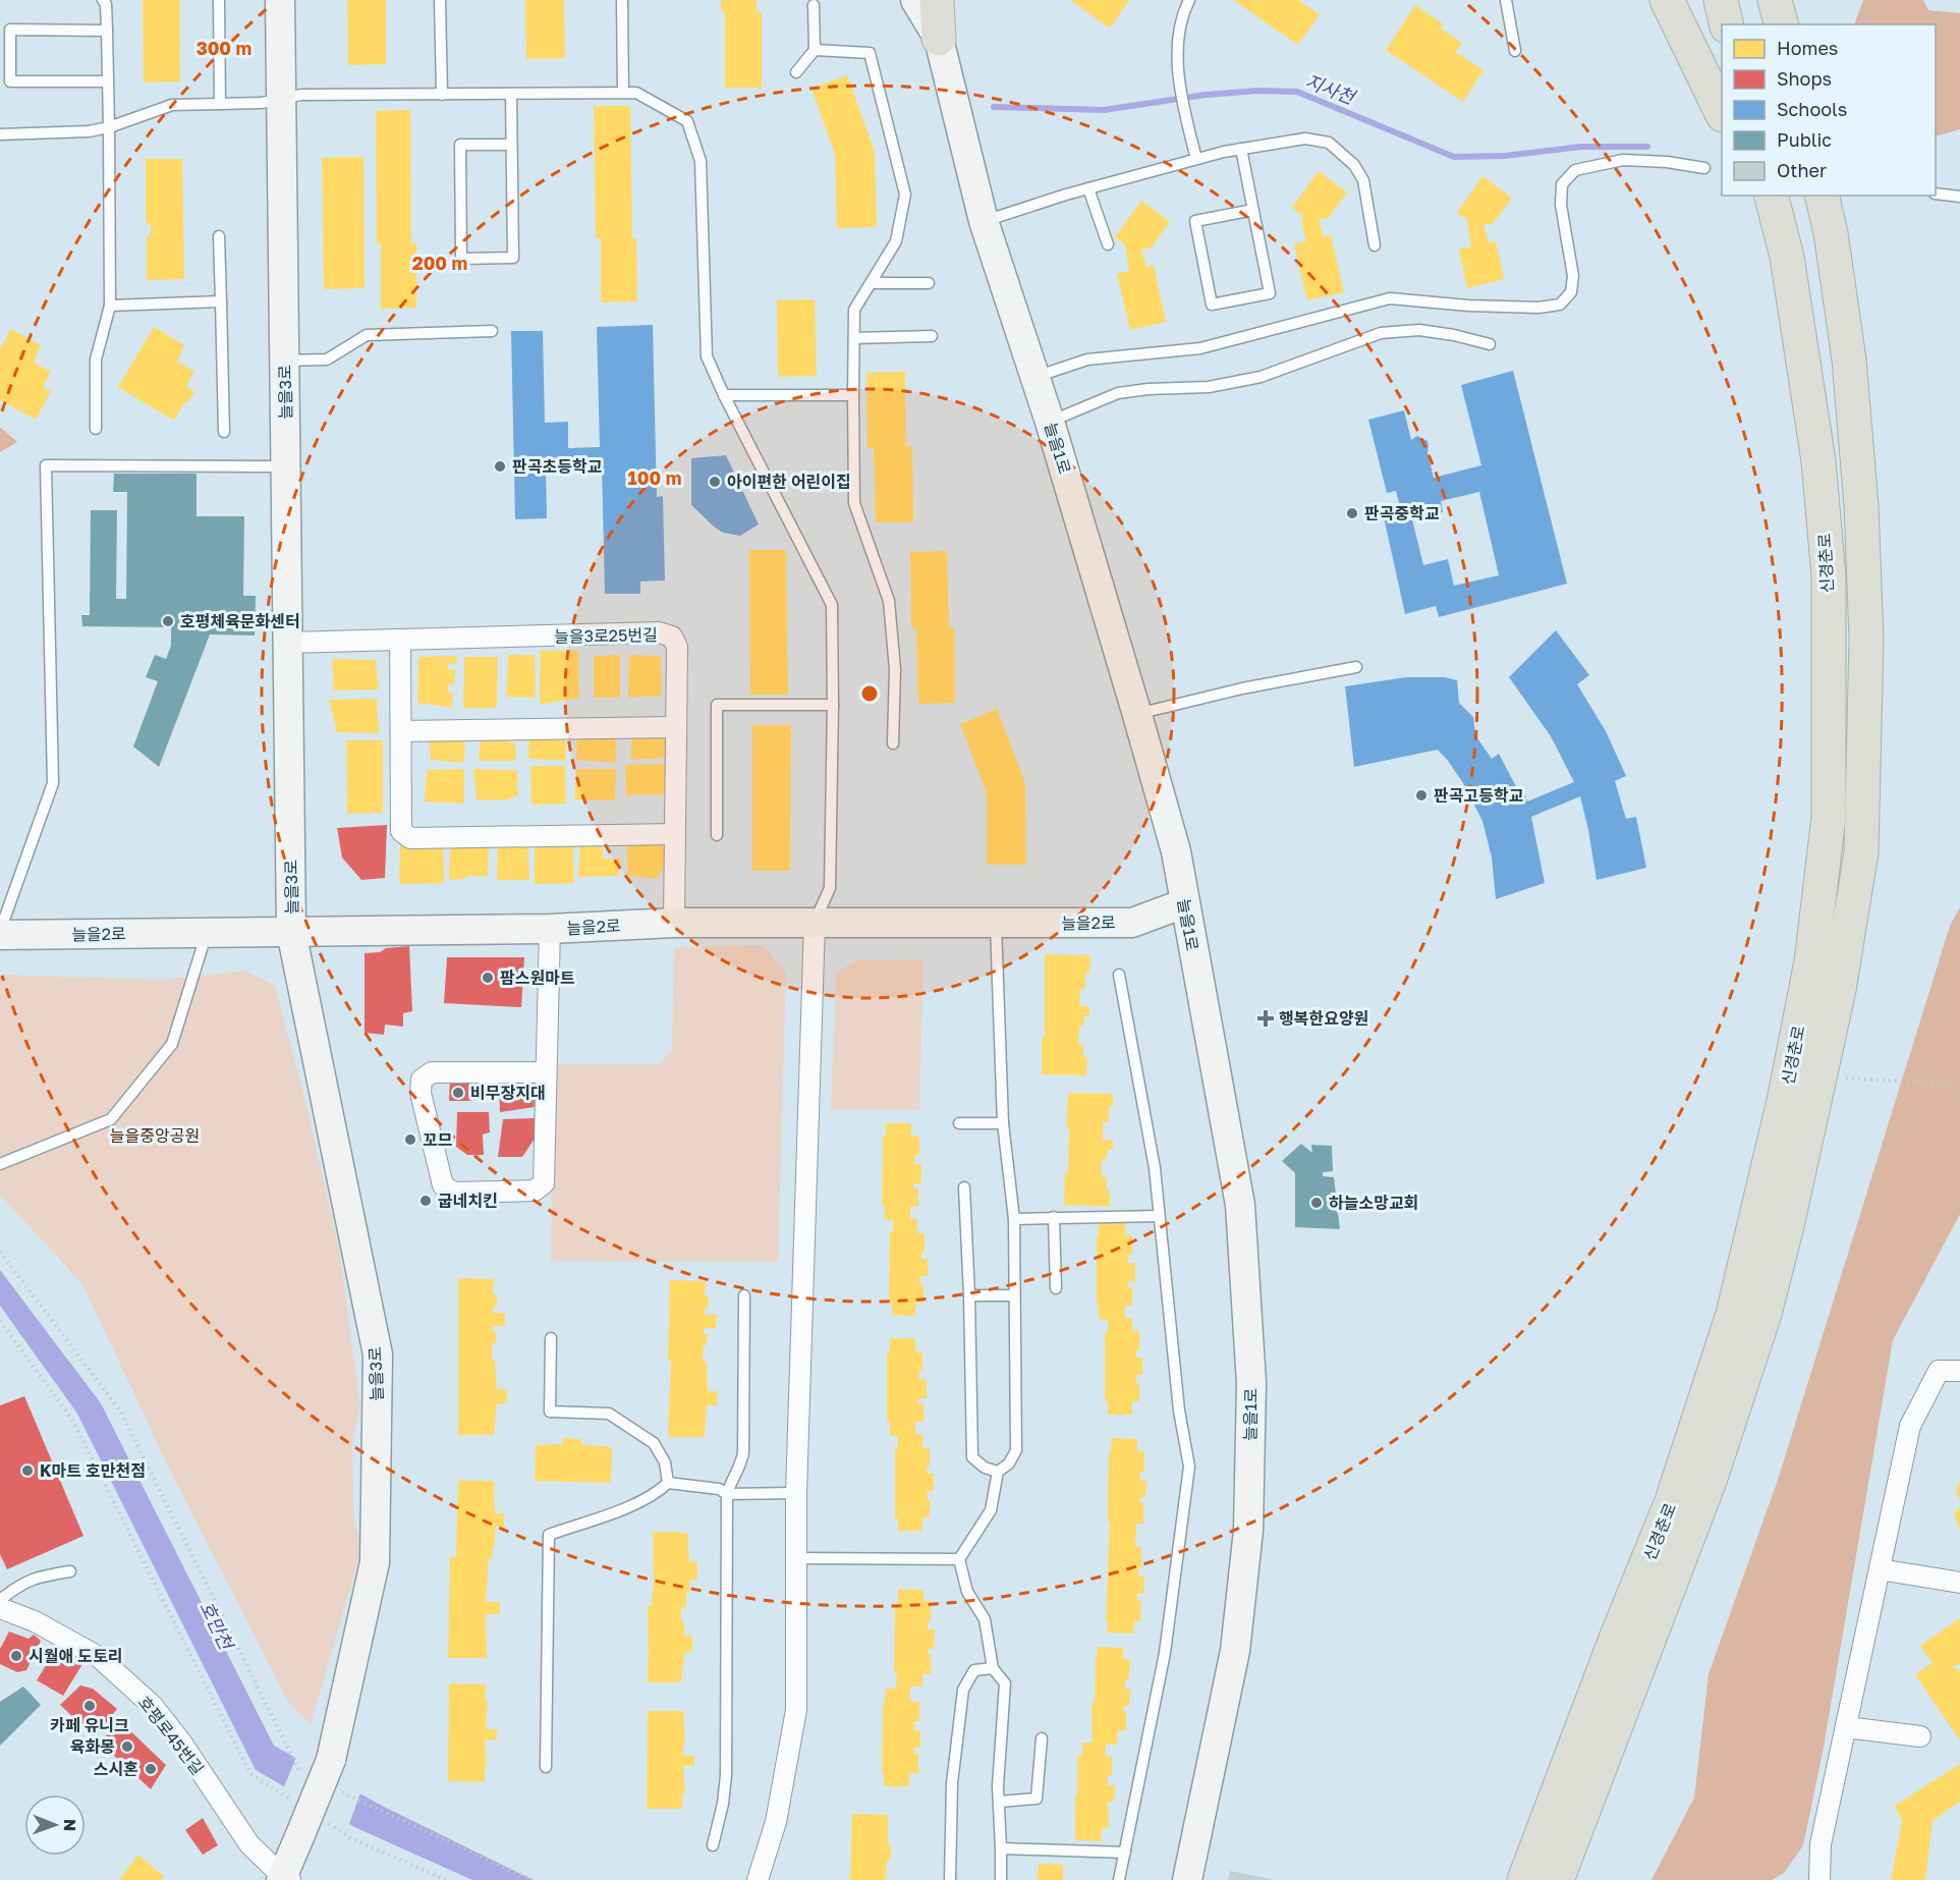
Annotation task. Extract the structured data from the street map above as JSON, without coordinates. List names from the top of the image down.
{
  "streets": {
    "highway": ["신경춘로"],
    "street": [
      "늘을3로",
      "늘을1로",
      "늘을3로25번길",
      "늘을2로",
      "호평로45번길"
    ]
  },
  "crossings": [
    ["늘을3로", "늘을3로25번길"],
    ["늘을3로", "늘을2로"],
    ["늘을1로", "늘을2로"],
    ["늘을3로25번길", "늘을2로"]
  ],
  "water": ["지사천", "호만천"],
  "parks": ["늘을중앙공원"],
  "places": {
    "other": [
      "판곡초등학교",
      "아이편한 어린이집",
      "판곡중학교",
      "호평체육문화센터",
      "판곡고등학교",
      "팜스원마트",
      "비무장지대",
      "꼬므",
      "굽네치킨",
      "하늘소망교회",
      "K마트 호만천점",
      "시월애 도토리",
      "카페 유니크",
      "육화몽",
      "스시혼"
    ],
    "health": ["행복한요양원"]
  },
  "legend": [
    "Homes",
    "Shops",
    "Schools",
    "Public",
    "Other"
  ],
  "north": "right",
  "rings": ["300 m", "200 m", "100 m"]
}
